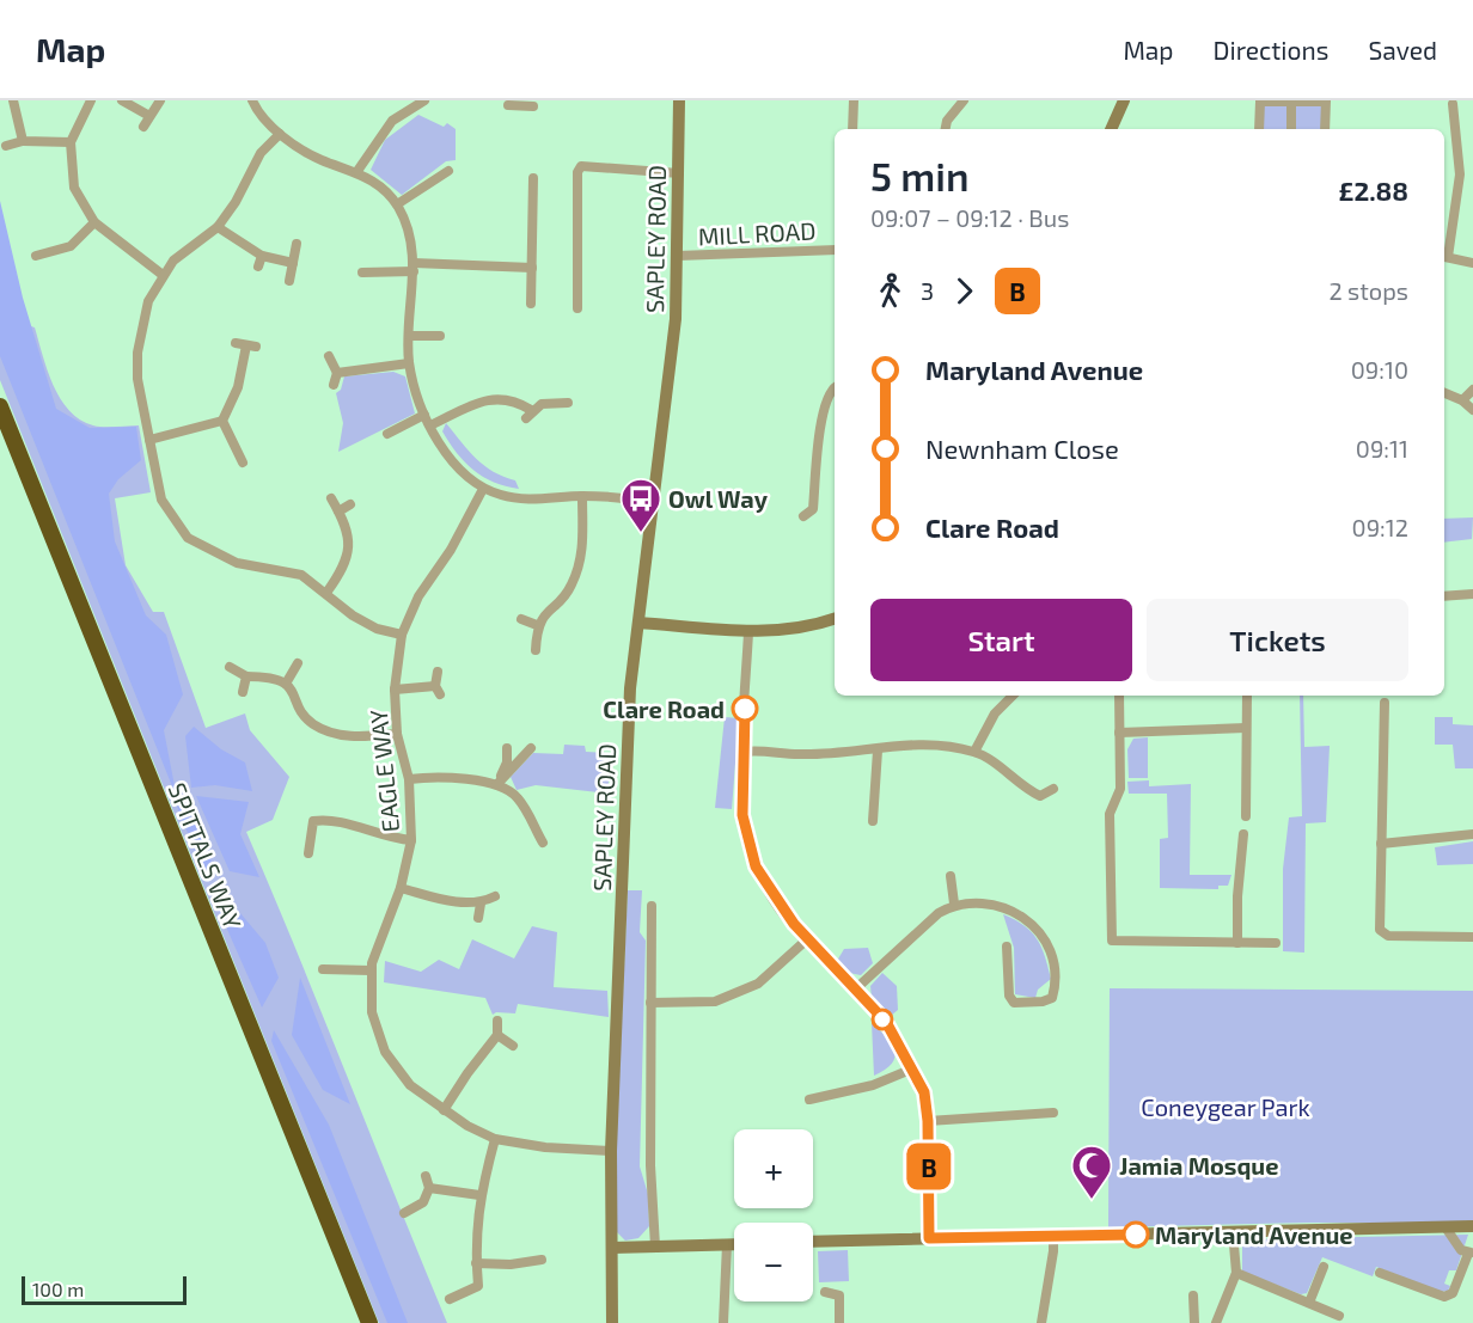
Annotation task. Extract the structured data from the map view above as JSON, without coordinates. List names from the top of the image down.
{
  "streets": {
    "highway": ["SPITTALS WAY"],
    "street": ["MILL ROAD", "SAPLEY ROAD", "EAGLE WAY"]
  },
  "crossings": [
    ["MILL ROAD", "SAPLEY ROAD"],
    ["SAPLEY ROAD", "EAGLE WAY"]
  ],
  "parks": ["Coneygear Park"],
  "places": {
    "bus stop": ["Owl Way"],
    "other": ["Clare Road", "Maryland Avenue"],
    "mosque": ["Jamia Mosque"]
  },
  "lines": ["bus line B"],
  "scale_bar": "100 m",
  "page": {
    "header": "Map",
    "nav": ["Map", "Directions", "Saved"],
    "on_map": "B",
    "heading": ["5 min", "09:07 – 09:12 · Bus", "£2.88"],
    "legs": ["3", "B", "2 stops"],
    "list": [
      {
        "name": "Maryland Avenue",
        "value": "09:10"
      },
      {
        "name": "Newnham Close",
        "value": "09:11"
      },
      {
        "name": "Clare Road",
        "value": "09:12"
      }
    ],
    "buttons": ["Start", "Tickets"],
    "map_buttons": ["+", "−"],
    "scale": "100 m"
  }
}
